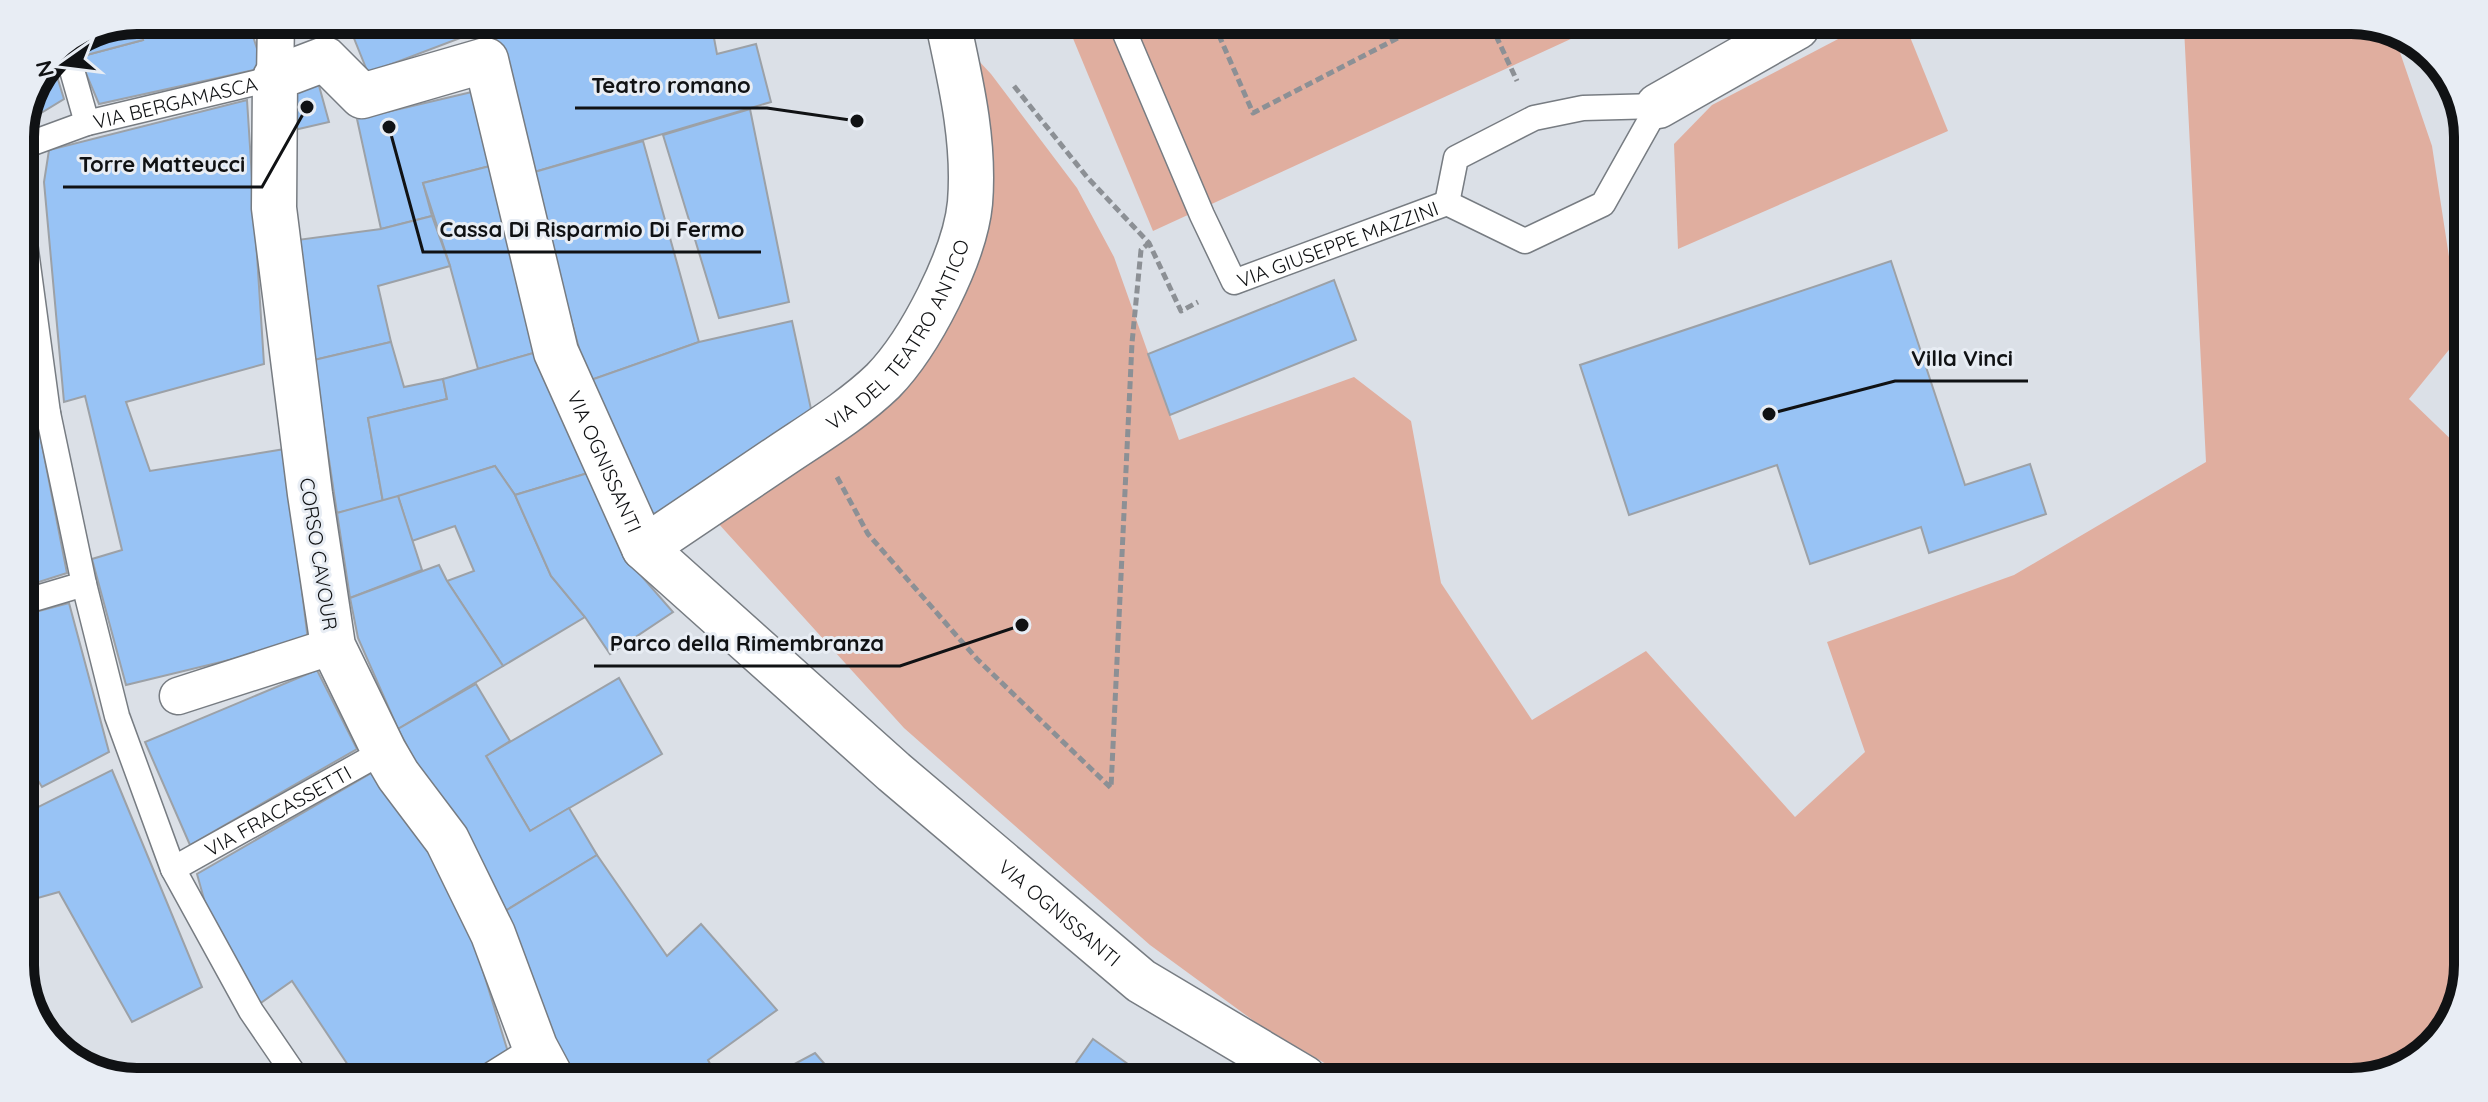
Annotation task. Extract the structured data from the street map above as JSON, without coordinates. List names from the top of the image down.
{
  "streets": {
    "street": [
      "VIA GIUSEPPE MAZZINI",
      "VIA DEL TEATRO ANTICO",
      "VIA OGNISSANTI",
      "CORSO CAVOUR"
    ],
    "lane": ["VIA BERGAMASCA", "VIA FRACASSETTI"]
  },
  "crossings": [
    ["VIA BERGAMASCA", "VIA OGNISSANTI"],
    ["VIA BERGAMASCA", "CORSO CAVOUR"],
    ["VIA DEL TEATRO ANTICO", "VIA OGNISSANTI"],
    ["VIA OGNISSANTI", "CORSO CAVOUR"],
    ["CORSO CAVOUR", "VIA FRACASSETTI"]
  ],
  "places": [
    "Torre Matteucci",
    "Teatro romano",
    "Cassa Di Risparmio Di Fermo",
    "Villa Vinci",
    "Parco della Rimembranza"
  ],
  "north": "left"
}
